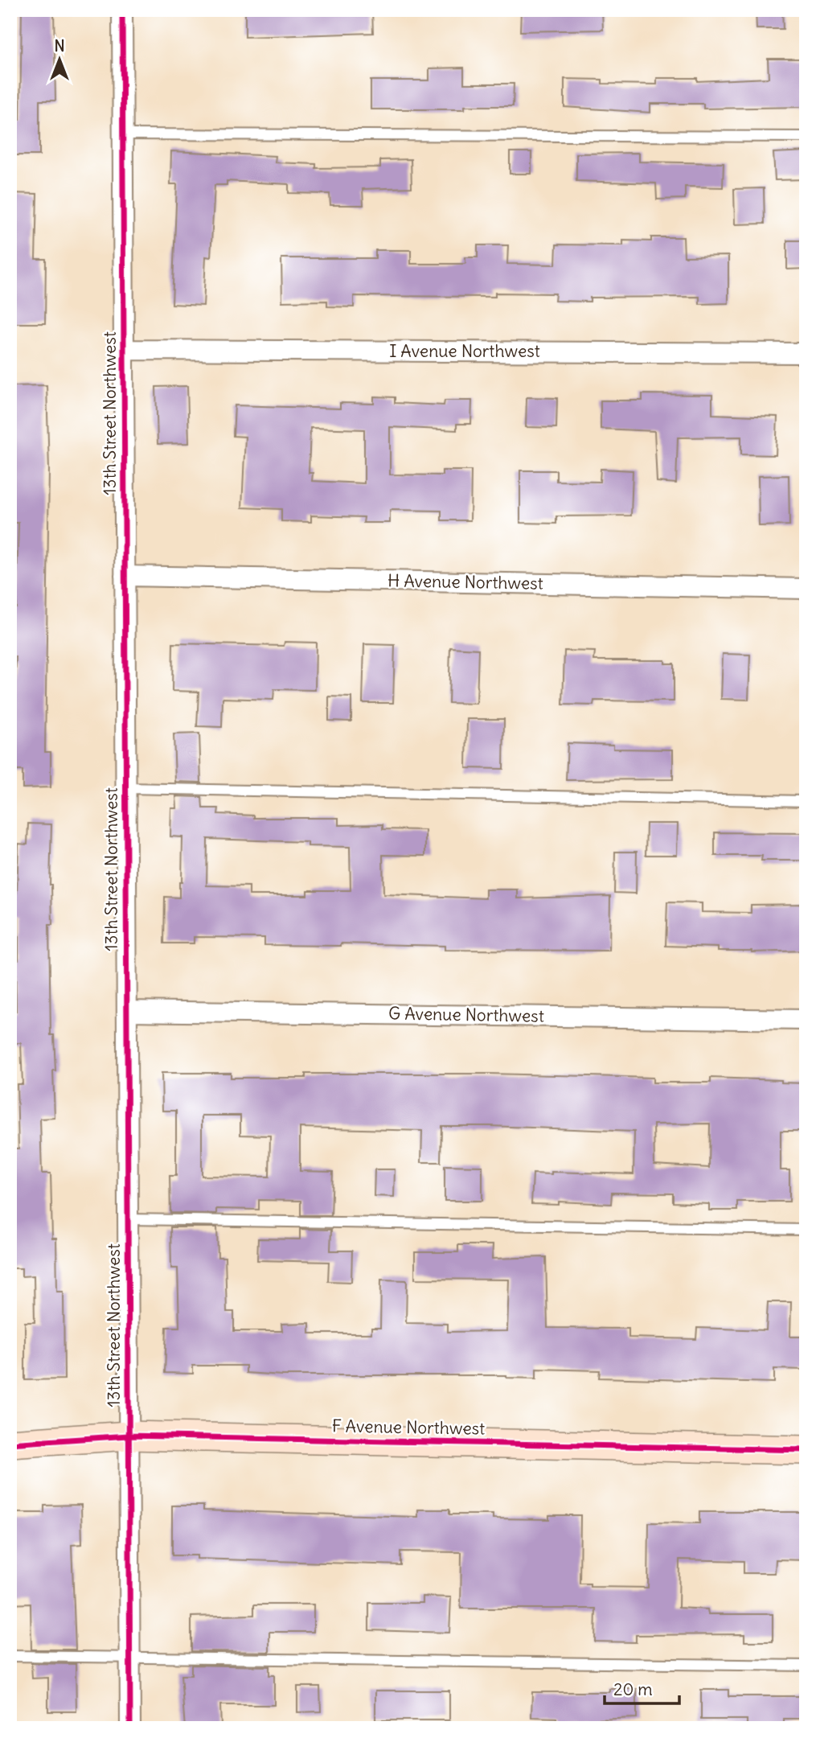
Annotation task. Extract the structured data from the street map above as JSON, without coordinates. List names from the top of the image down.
{
  "streets": {
    "main road": ["F Avenue Northwest"],
    "street": [
      "I Avenue Northwest",
      "13th Street Northwest",
      "H Avenue Northwest",
      "G Avenue Northwest"
    ]
  },
  "crossings": [
    ["I Avenue Northwest", "13th Street Northwest"],
    ["13th Street Northwest", "H Avenue Northwest"],
    ["13th Street Northwest", "G Avenue Northwest"],
    ["13th Street Northwest", "F Avenue Northwest"]
  ],
  "scale_bar": "20 m",
  "north": "top"
}
